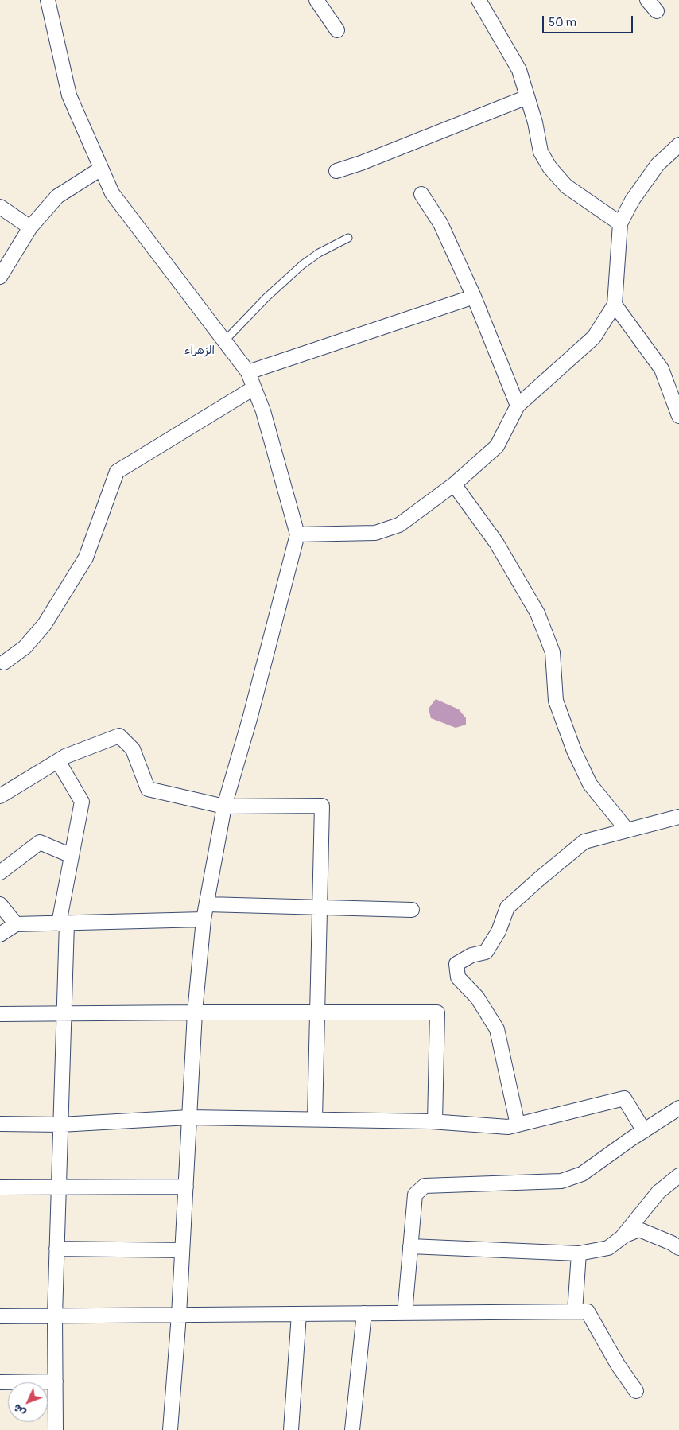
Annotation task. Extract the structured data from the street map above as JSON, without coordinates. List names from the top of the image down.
{
  "districts": ["الزهراء"],
  "scale_bar": "50 m",
  "north": "bottom left"
}
